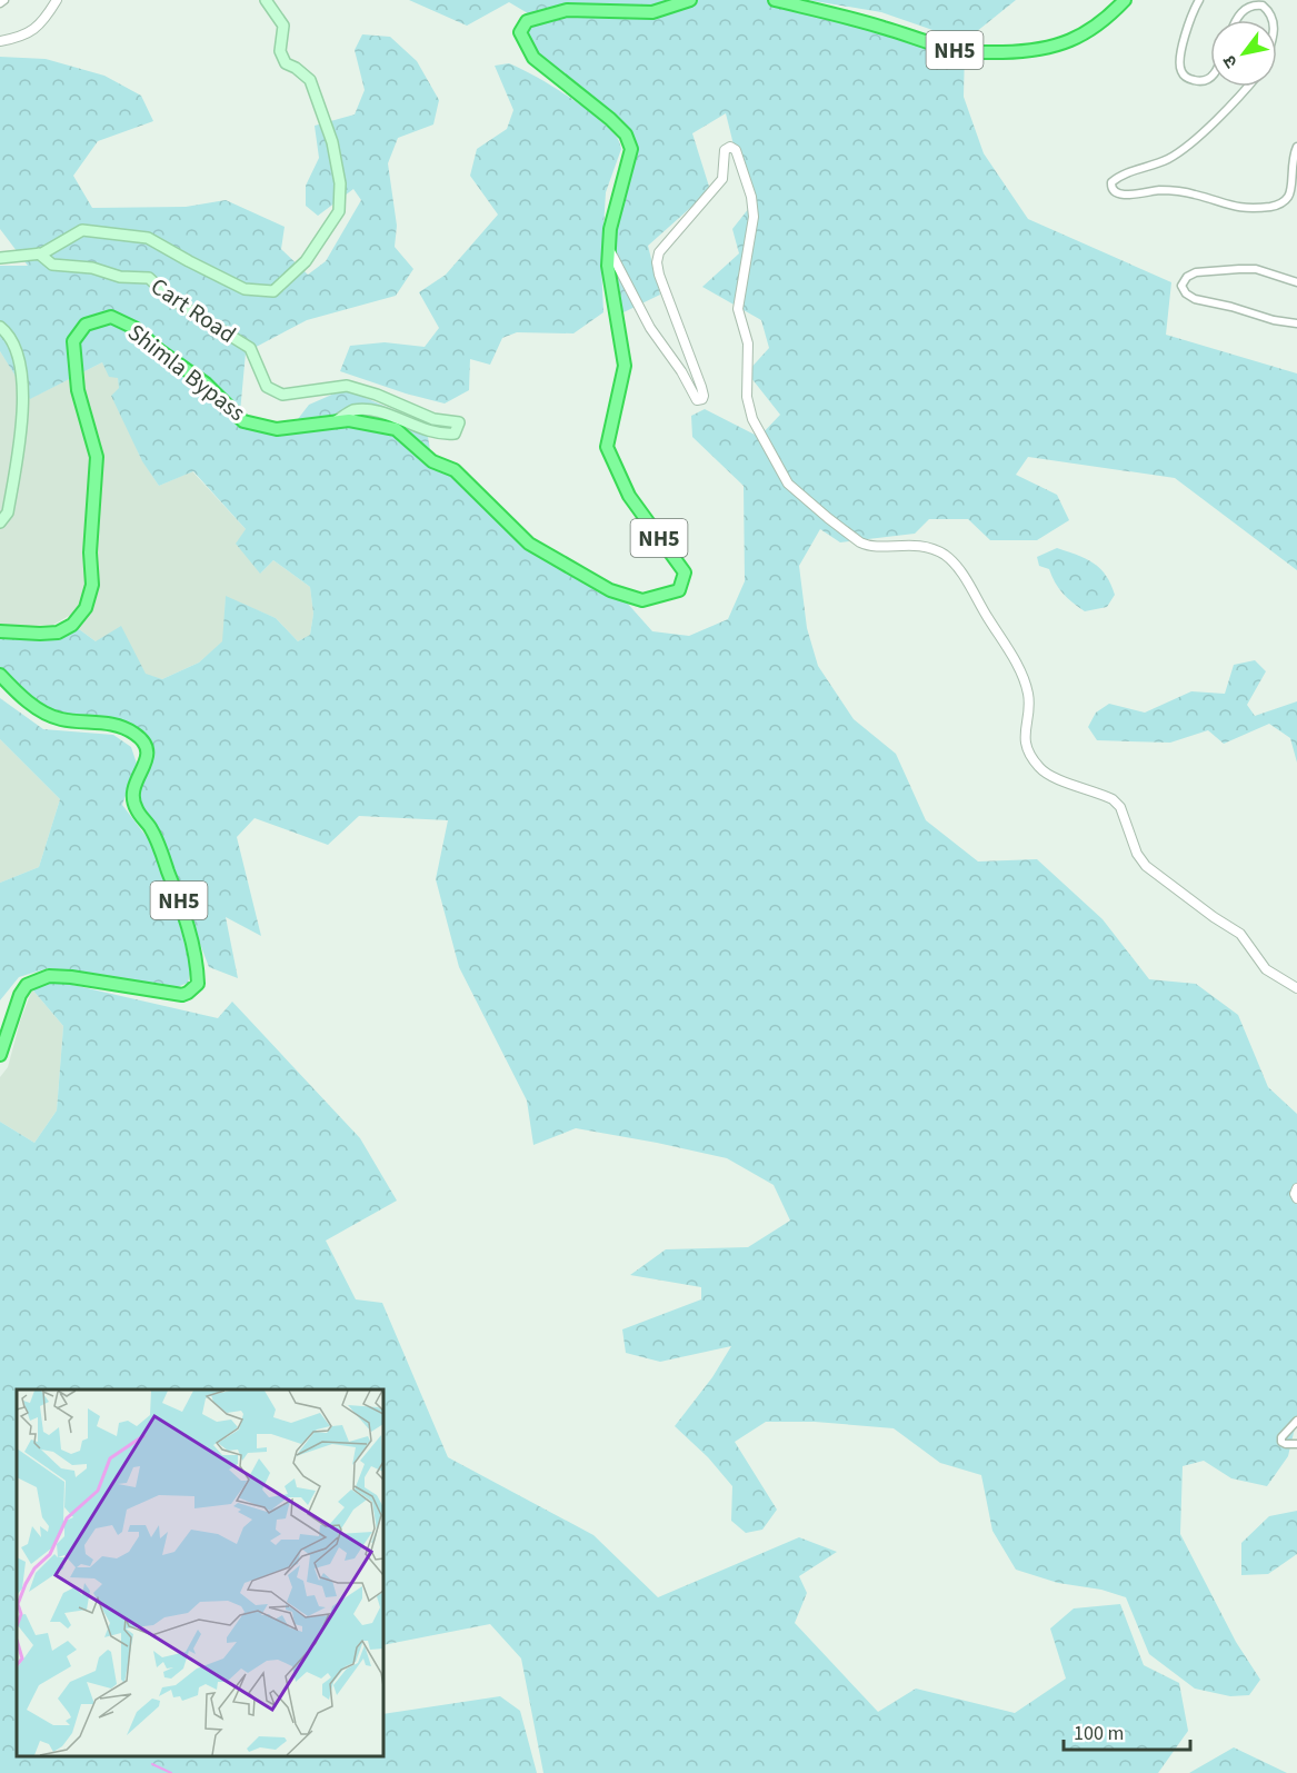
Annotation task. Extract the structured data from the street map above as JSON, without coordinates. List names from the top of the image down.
{
  "streets": {
    "highway": ["NH5", "Shimla Bypass"],
    "main road": ["Cart Road"]
  },
  "crossings": [
    ["Cart Road", "Shimla Bypass"]
  ],
  "scale_bar": "100 m",
  "north": "bottom left"
}
